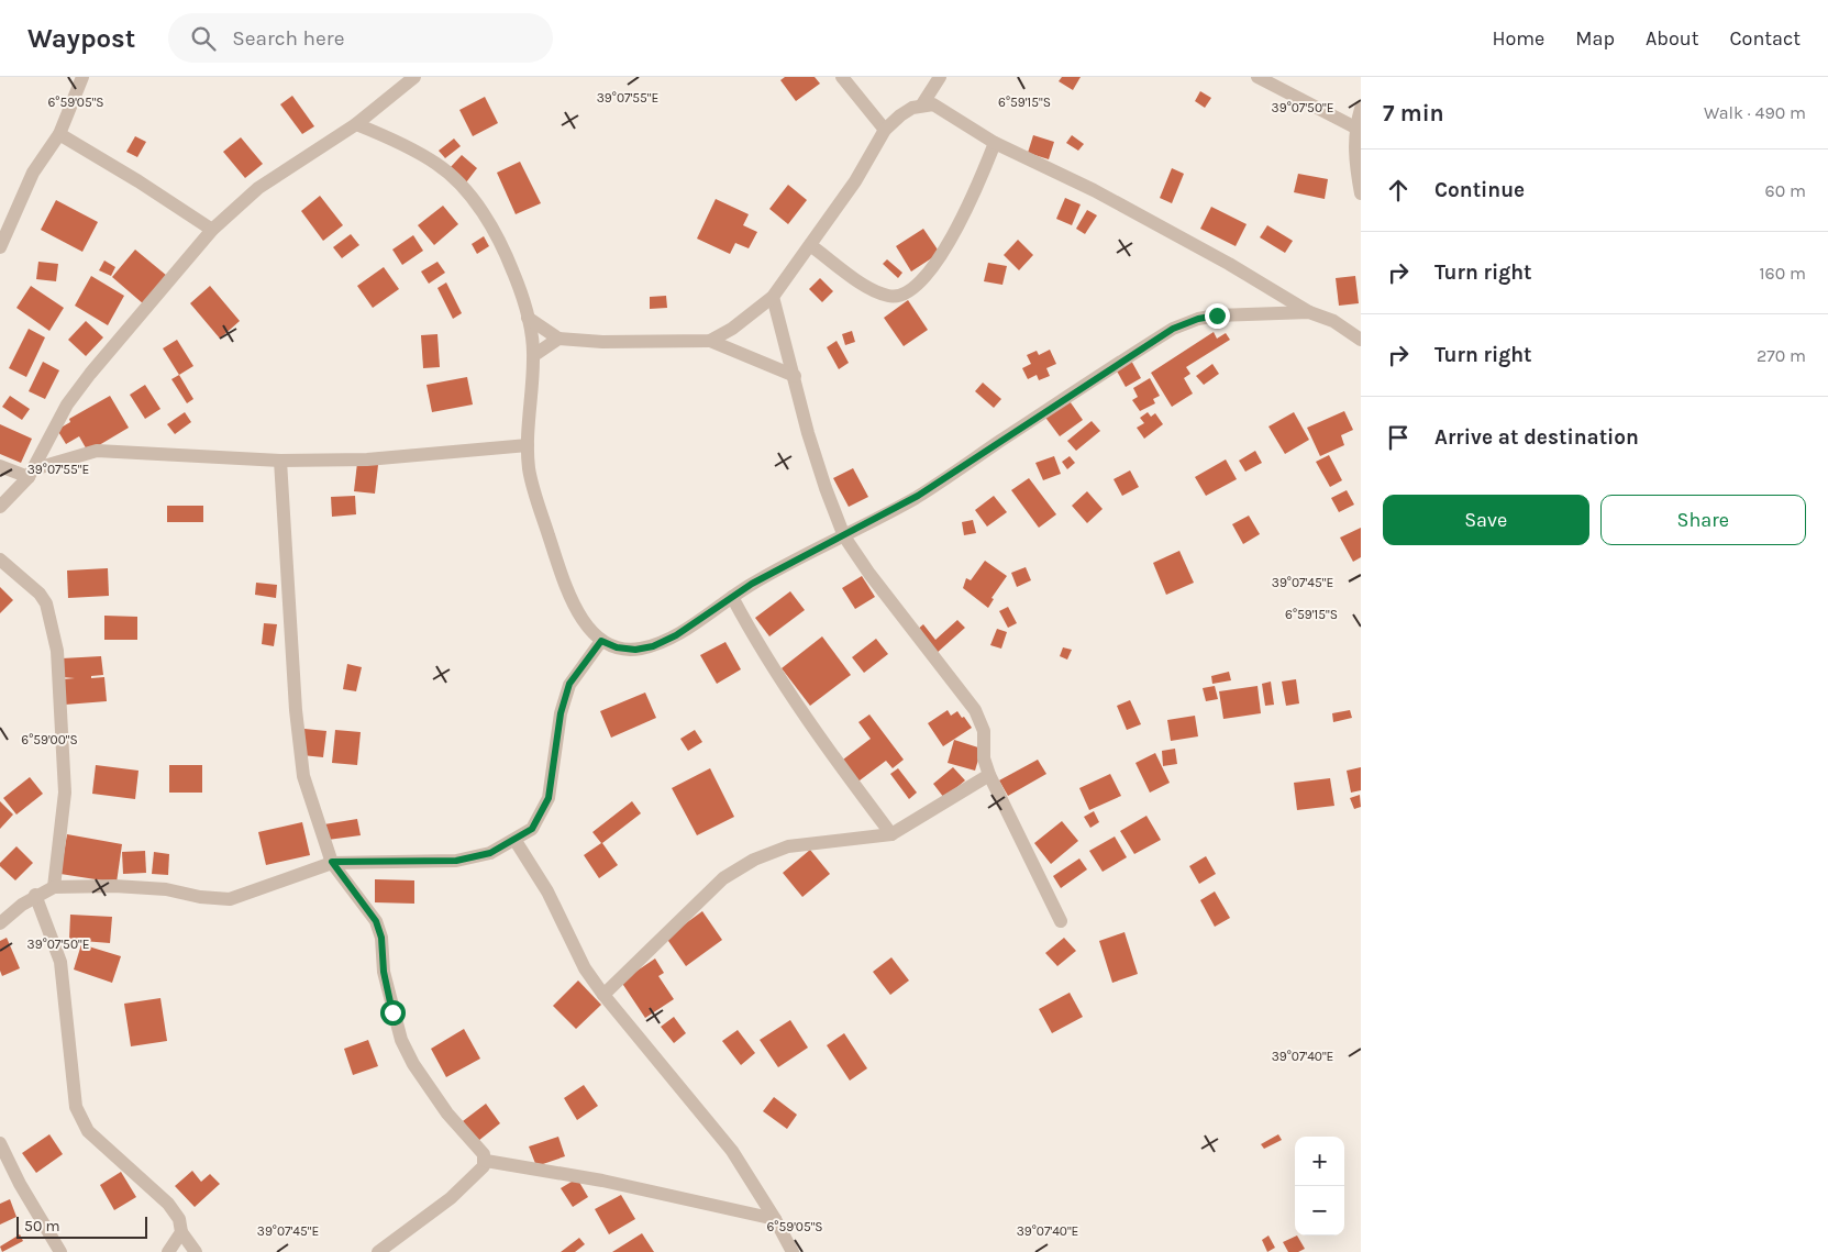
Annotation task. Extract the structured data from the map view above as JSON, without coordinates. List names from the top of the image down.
{
  "scale_bar": "50 m",
  "page": {
    "header": "Waypost",
    "search": "Search here",
    "nav": [
      "Home",
      "Map",
      "About",
      "Contact"
    ],
    "heading": ["7 min", "Walk · 490 m"],
    "list": [
      ["Continue", "60 m"],
      ["Turn right", "160 m"],
      ["Turn right", "270 m"],
      "Arrive at destination"
    ],
    "buttons": ["Save", "Share"],
    "map_buttons": ["+", "−"],
    "scale": "50 m"
  },
  "coordinates": [
    "39°07'55\"E",
    "6°59'05\"S",
    "6°59'15\"S",
    "39°07'50\"E",
    "39°07'45\"E",
    "6°59'00\"S",
    "39°07'40\"E"
  ]
}
